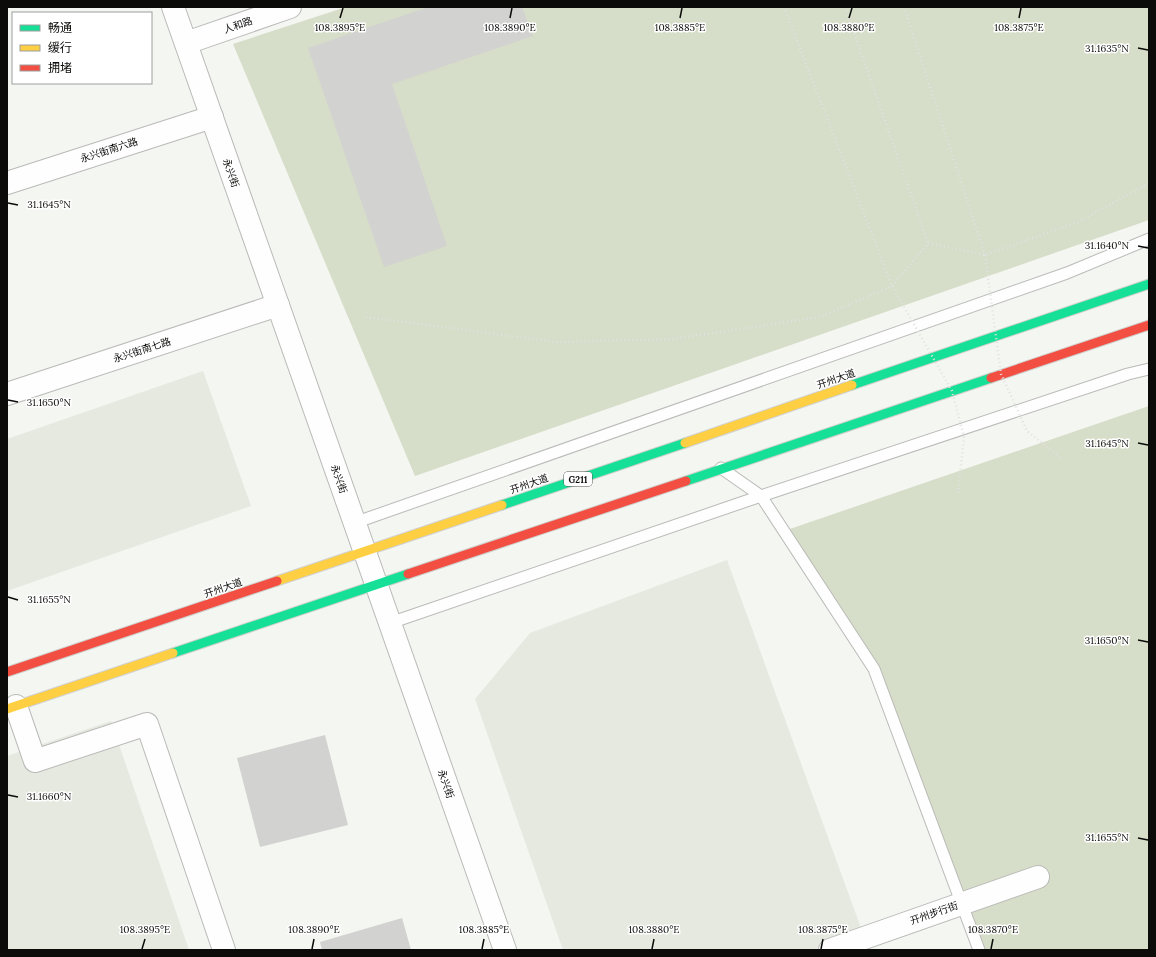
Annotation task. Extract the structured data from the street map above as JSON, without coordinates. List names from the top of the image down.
{
  "streets": {
    "highway": ["开州大道", "G211"],
    "street": [
      "人和路",
      "永兴街南六路",
      "永兴街",
      "永兴街南七路",
      "开州步行街"
    ]
  },
  "crossings": [
    ["人和路", "永兴街"],
    ["永兴街南六路", "永兴街"],
    ["永兴街", "永兴街南七路"],
    ["永兴街", "开州大道"]
  ],
  "legend": ["畅通", "缓行", "拥堵"],
  "coordinates": [
    "108.3895°E",
    "108.3890°E",
    "108.3885°E",
    "108.3880°E",
    "108.3875°E",
    "31.1635°N",
    "31.1645°N",
    "31.1640°N",
    "31.1650°N",
    "31.1655°N",
    "31.1660°N",
    "108.3870°E"
  ]
}
